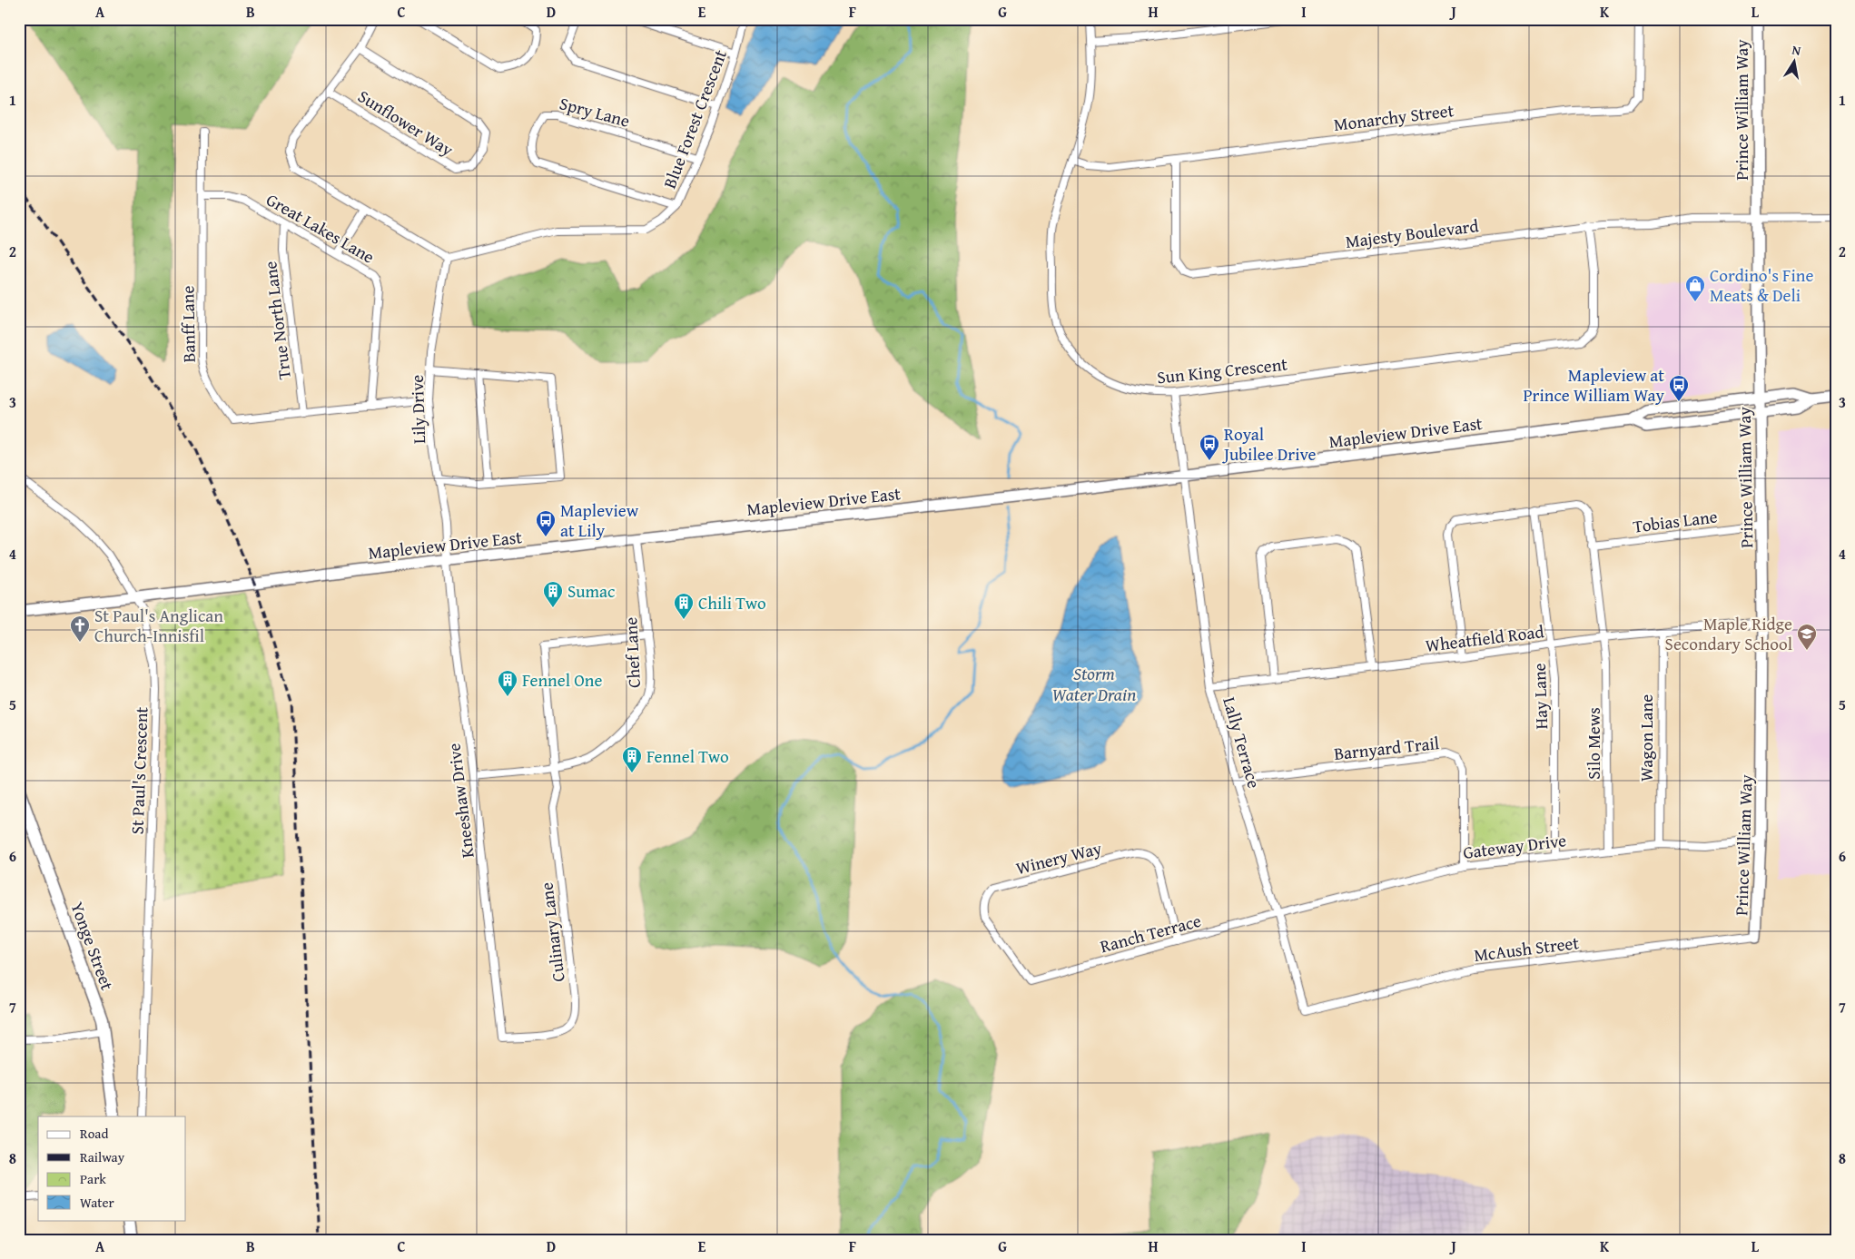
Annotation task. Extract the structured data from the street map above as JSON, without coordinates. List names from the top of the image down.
{
  "streets": {
    "main road": ["Prince William Way", "Mapleview Drive East", "Yonge Street"],
    "street": [
      "Spry Lane",
      "Monarchy Street",
      "Blue Forest Crescent",
      "Sunflower Way",
      "Great Lakes Lane",
      "Majesty Boulevard",
      "True North Lane",
      "Banff Lane",
      "Sun King Crescent",
      "Lily Drive",
      "Tobias Lane",
      "Wheatfield Road",
      "Chef Lane",
      "Hay Lane",
      "Wagon Lane",
      "Lally Terrace",
      "Silo Mews",
      "Barnyard Trail",
      "St Paul's Crescent",
      "Kneeshaw Drive",
      "Gateway Drive",
      "Winery Way",
      "Culinary Lane",
      "Ranch Terrace",
      "McAush Street"
    ]
  },
  "crossings": [
    ["Prince William Way", "Majesty Boulevard"],
    ["Prince William Way", "Mapleview Drive East"],
    ["Prince William Way", "Tobias Lane"],
    ["Prince William Way", "Wheatfield Road"],
    ["Prince William Way", "Gateway Drive"],
    ["Prince William Way", "McAush Street"],
    ["Spry Lane", "Blue Forest Crescent"],
    ["Monarchy Street", "Majesty Boulevard"],
    ["Monarchy Street", "Sun King Crescent"],
    ["Blue Forest Crescent", "Lily Drive"],
    ["Great Lakes Lane", "True North Lane"],
    ["Great Lakes Lane", "Banff Lane"],
    ["Majesty Boulevard", "Sun King Crescent"],
    ["True North Lane", "Banff Lane"],
    ["Banff Lane", "Lily Drive"],
    ["Lily Drive", "Mapleview Drive East"],
    ["Lily Drive", "Kneeshaw Drive"],
    ["Mapleview Drive East", "Chef Lane"],
    ["Mapleview Drive East", "Lally Terrace"],
    ["Mapleview Drive East", "St Paul's Crescent"],
    ["Mapleview Drive East", "Kneeshaw Drive"],
    ["Tobias Lane", "Silo Mews"],
    ["Wheatfield Road", "Hay Lane"],
    ["Wheatfield Road", "Wagon Lane"],
    ["Wheatfield Road", "Lally Terrace"],
    ["Wheatfield Road", "Silo Mews"],
    ["Chef Lane", "Kneeshaw Drive"],
    ["Chef Lane", "Culinary Lane"],
    ["Hay Lane", "Silo Mews"],
    ["Hay Lane", "Gateway Drive"],
    ["Wagon Lane", "Gateway Drive"],
    ["Lally Terrace", "Barnyard Trail"],
    ["Lally Terrace", "Gateway Drive"],
    ["Lally Terrace", "Ranch Terrace"],
    ["Lally Terrace", "McAush Street"],
    ["Silo Mews", "Gateway Drive"],
    ["Barnyard Trail", "Gateway Drive"],
    ["Kneeshaw Drive", "Culinary Lane"],
    ["Gateway Drive", "Ranch Terrace"],
    ["Winery Way", "Ranch Terrace"]
  ],
  "water": ["Storm Water Drain"],
  "places": {
    "shop": ["Cordino's Fine Meats & Deli"],
    "bus stop": ["Mapleview at Prince William Way", "Royal Jubilee Drive", "Mapleview at Lily"],
    "building": [
      "Sumac",
      "Chili Two",
      "Fennel One",
      "Fennel Two"
    ],
    "church": ["St Paul's Anglican Church-Innisfil"],
    "school or university": ["Maple Ridge Secondary School"]
  },
  "legend": [
    "Road",
    "Railway",
    "Park",
    "Water"
  ],
  "north": "top",
  "grid": {
    "columns": [
      "A",
      "B",
      "C",
      "D",
      "E",
      "F",
      "G",
      "H",
      "I",
      "J",
      "K",
      "L"
    ],
    "rows": [
      "1",
      "2",
      "3",
      "4",
      "5",
      "6",
      "7",
      "8"
    ]
  }
}
